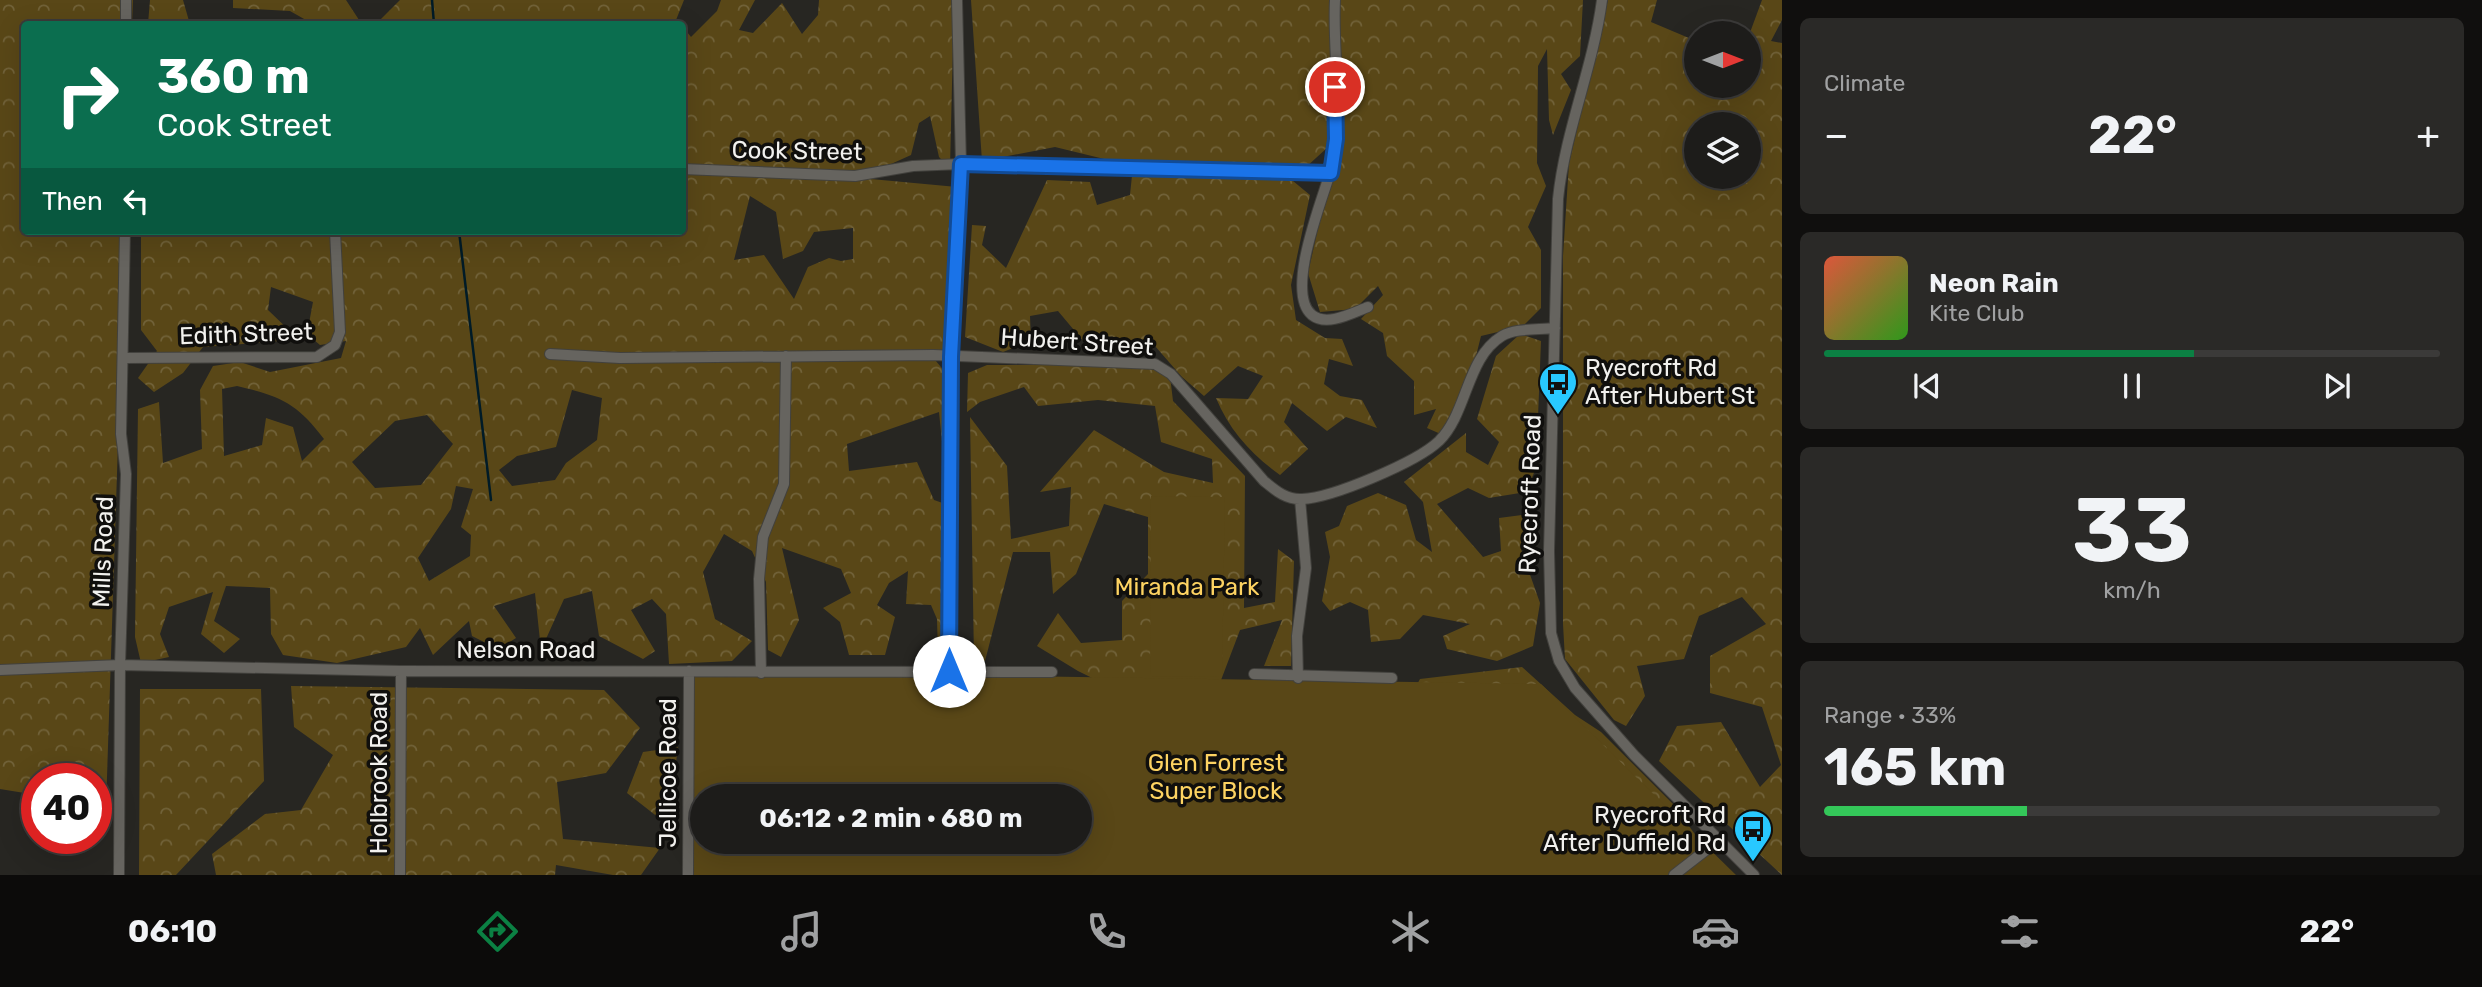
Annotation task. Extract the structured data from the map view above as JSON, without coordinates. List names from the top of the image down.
{
  "streets": {
    "street": [
      "Cook Street",
      "Edith Street",
      "Hubert Street",
      "Ryecroft Road",
      "Mills Road",
      "Nelson Road",
      "Holbrook Road",
      "Jellicoe Road"
    ]
  },
  "crossings": [
    ["Edith Street", "Mills Road"],
    ["Mills Road", "Nelson Road"],
    ["Nelson Road", "Holbrook Road"],
    ["Nelson Road", "Jellicoe Road"]
  ],
  "parks": ["Miranda Park", "Glen Forrest Super Block"],
  "places": {
    "bus stop": ["Ryecroft Rd After Hubert St", "Ryecroft Rd After Duffield Rd"]
  },
  "north": "right",
  "page": {
    "tile": [
      "Climate",
      ["33", "km/h"],
      ["Range · 33%", "165 km"]
    ],
    "turn": ["360 m", "Cook Street"],
    "heat": ["−", "22°", "+"],
    "then": "Then",
    "song": ["Neon Rain", "Kite Club"],
    "limit": "40",
    "trip": "06:12 · 2 min · 680 m",
    "tabs": ["06:10", "22°"]
  }
}
